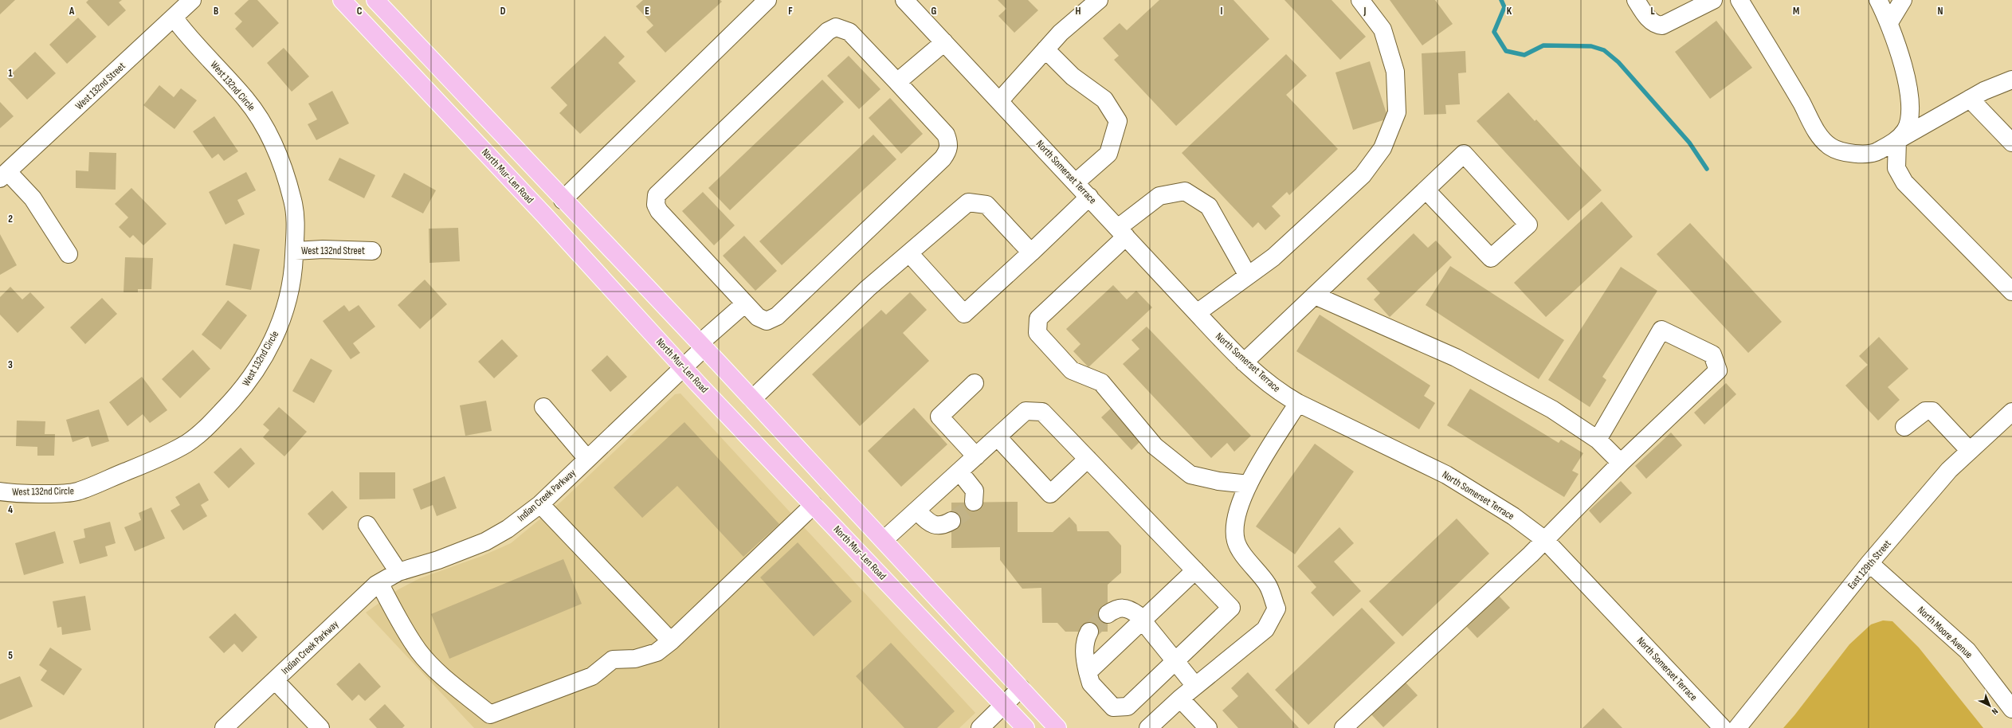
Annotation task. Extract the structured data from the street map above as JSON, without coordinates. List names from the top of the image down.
{
  "streets": {
    "main road": ["North Mur-Len Road"],
    "street": [
      "West 132nd Street",
      "West 132nd Circle",
      "North Somerset Terrace",
      "Indian Creek Parkway",
      "East 129th Street",
      "North Moore Avenue"
    ]
  },
  "crossings": [
    ["West 132nd Street", "West 132nd Circle"],
    ["North Mur-Len Road", "Indian Creek Parkway"],
    ["East 129th Street", "North Moore Avenue"]
  ],
  "north": "bottom right",
  "grid": {
    "columns": [
      "A",
      "B",
      "C",
      "D",
      "E",
      "F",
      "G",
      "H",
      "I",
      "J",
      "K",
      "L",
      "M",
      "N"
    ],
    "rows": [
      "1",
      "2",
      "3",
      "4",
      "5"
    ]
  }
}
